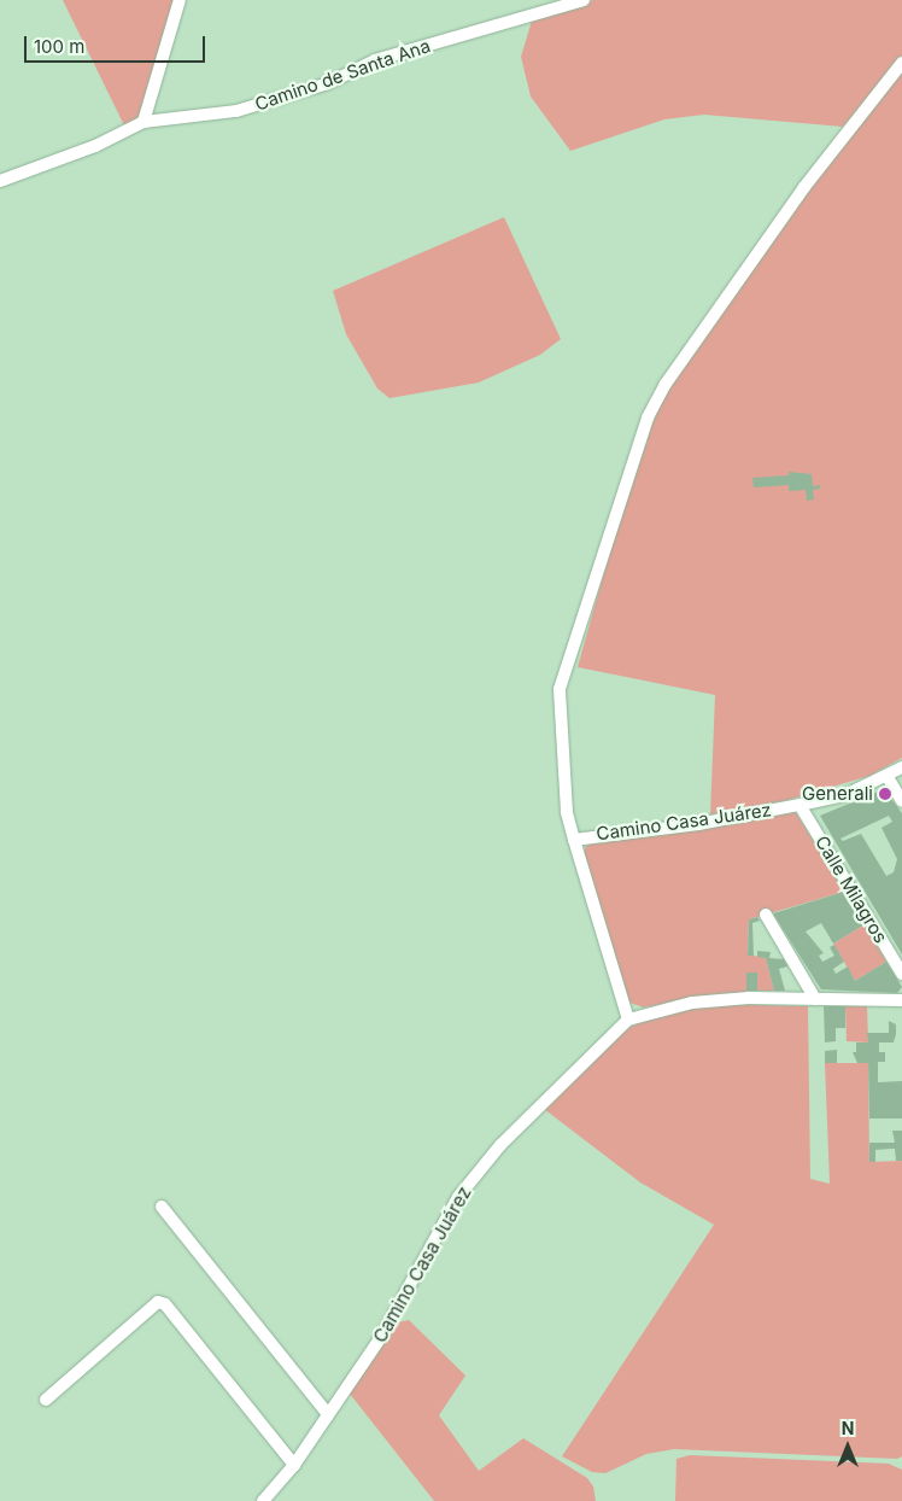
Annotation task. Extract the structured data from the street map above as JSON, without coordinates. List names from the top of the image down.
{
  "streets": {
    "street": ["Camino de Santa Ana", "Camino Casa Juárez", "Calle Milagros"]
  },
  "crossings": [
    ["Camino Casa Juárez", "Calle Milagros"]
  ],
  "places": ["Generali"],
  "scale_bar": "100 m",
  "north": "top"
}
